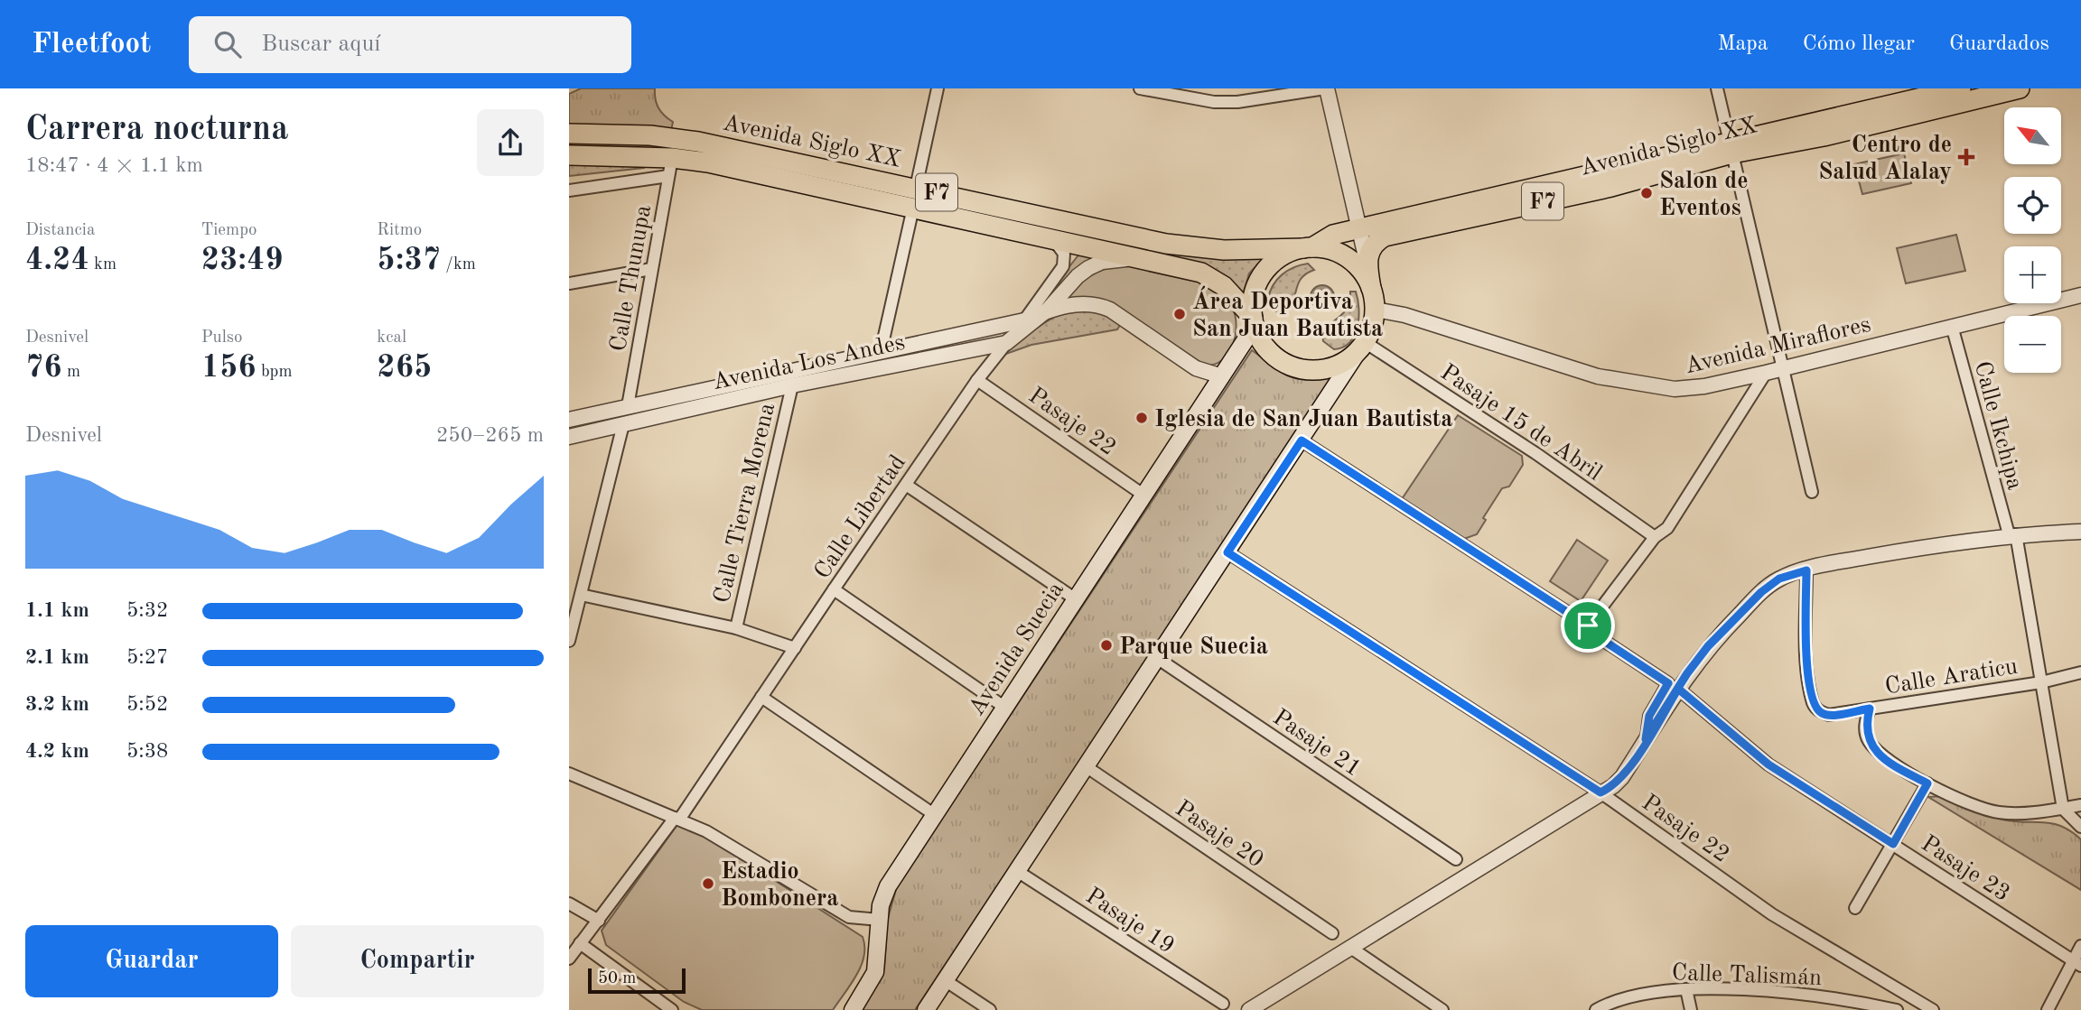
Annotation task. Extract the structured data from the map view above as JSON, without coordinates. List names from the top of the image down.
{
  "streets": {
    "highway": ["Avenida Siglo XX", "F7"],
    "main road": ["Avenida Suecia"],
    "street": [
      "Calle Thunupa",
      "Avenida Miraflores",
      "Avenida Los Andes",
      "Pasaje 22",
      "Pasaje 15 de Abril",
      "Calle Ikchipa",
      "Calle Tierra Morena",
      "Calle Libertad",
      "Calle Araticu",
      "Pasaje 21",
      "Pasaje 20",
      "Pasaje 23",
      "Pasaje 19",
      "Calle Talismán"
    ]
  },
  "crossings": [
    ["Avenida Siglo XX", "F7"],
    ["Avenida Siglo XX", "Calle Thunupa"],
    ["Avenida Siglo XX", "Avenida Miraflores"],
    ["Avenida Siglo XX", "Avenida Los Andes"],
    ["Avenida Siglo XX", "Pasaje 15 de Abril"],
    ["Avenida Siglo XX", "Calle Libertad"],
    ["Avenida Siglo XX", "Avenida Suecia"],
    ["F7", "Avenida Miraflores"],
    ["F7", "Pasaje 15 de Abril"],
    ["F7", "Avenida Suecia"],
    ["Calle Thunupa", "Avenida Los Andes"],
    ["Avenida Miraflores", "Pasaje 15 de Abril"],
    ["Avenida Miraflores", "Calle Ikchipa"],
    ["Avenida Miraflores", "Avenida Suecia"],
    ["Avenida Los Andes", "Calle Tierra Morena"],
    ["Avenida Los Andes", "Calle Libertad"],
    ["Avenida Los Andes", "Avenida Suecia"],
    ["Pasaje 22", "Calle Libertad"],
    ["Pasaje 22", "Avenida Suecia"],
    ["Pasaje 15 de Abril", "Avenida Suecia"],
    ["Calle Ikchipa", "Calle Araticu"]
  ],
  "places": {
    "health": ["Centro de Salud Alalay"],
    "other": [
      "Salon de Eventos",
      "Área Deportiva San Juan Bautista",
      "Iglesia de San Juan Bautista",
      "Parque Suecia",
      "Estadio Bombonera"
    ]
  },
  "scale_bar": "50 m",
  "north": "top left",
  "page": {
    "header": "Fleetfoot",
    "search": "Buscar aquí",
    "nav": ["Mapa", "Cómo llegar", "Guardados"],
    "heading": ["Carrera nocturna", "18:47 · 4 × 1.1 km"],
    "map_buttons": ["+", "−"],
    "stats": [
      ["Distancia", "4.24 km"],
      ["Tiempo", "23:49"],
      ["Ritmo", "5:37 /km"],
      ["Desnivel", "76 m"],
      ["Pulso", "156 bpm"],
      ["kcal", "265"]
    ],
    "chart": ["Desnivel", "250–265 m"],
    "list": [
      {
        "name": "1.1 km",
        "note": "5:32"
      },
      {
        "name": "2.1 km",
        "note": "5:27"
      },
      {
        "name": "3.2 km",
        "note": "5:52"
      },
      {
        "name": "4.2 km",
        "note": "5:38"
      }
    ],
    "buttons": ["Guardar", "Compartir"],
    "scale": "50 m"
  }
}
